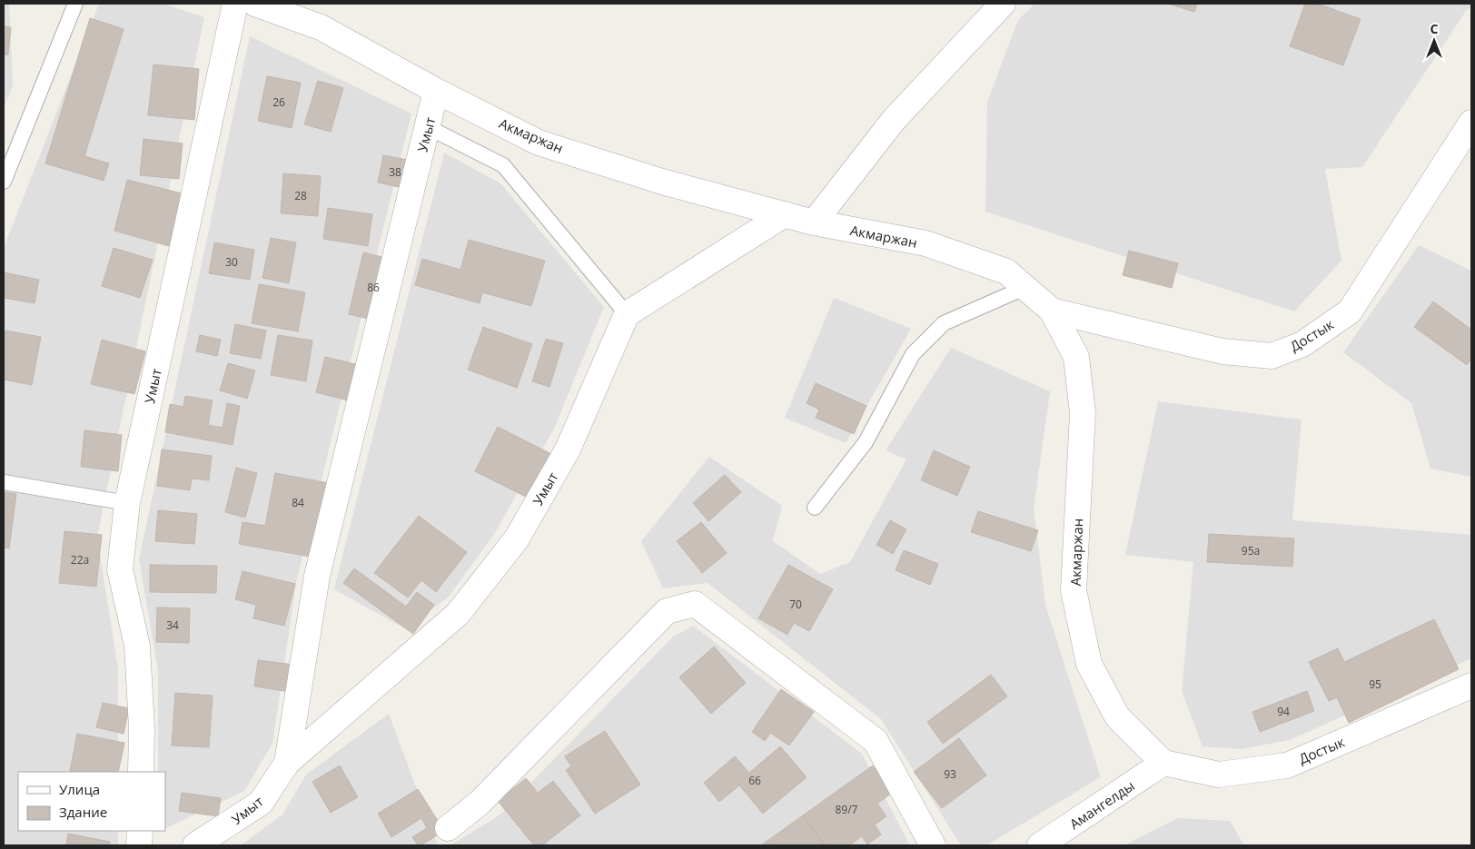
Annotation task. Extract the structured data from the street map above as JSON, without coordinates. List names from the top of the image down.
{
  "streets": {
    "street": [
      "Умыт",
      "Акмаржан",
      "Достык",
      "Амангелды"
    ]
  },
  "crossings": [
    ["Умыт", "Акмаржан"],
    ["Акмаржан", "Достык"],
    ["Акмаржан", "Амангелды"],
    ["Достык", "Амангелды"]
  ],
  "house_numbers": [
    "26",
    "38",
    "28",
    "30",
    "86",
    "84",
    "95а",
    "22а",
    "70",
    "34",
    "95",
    "94",
    "93",
    "66",
    "89/7"
  ],
  "legend": ["Улица", "Здание"],
  "north": "top"
}
